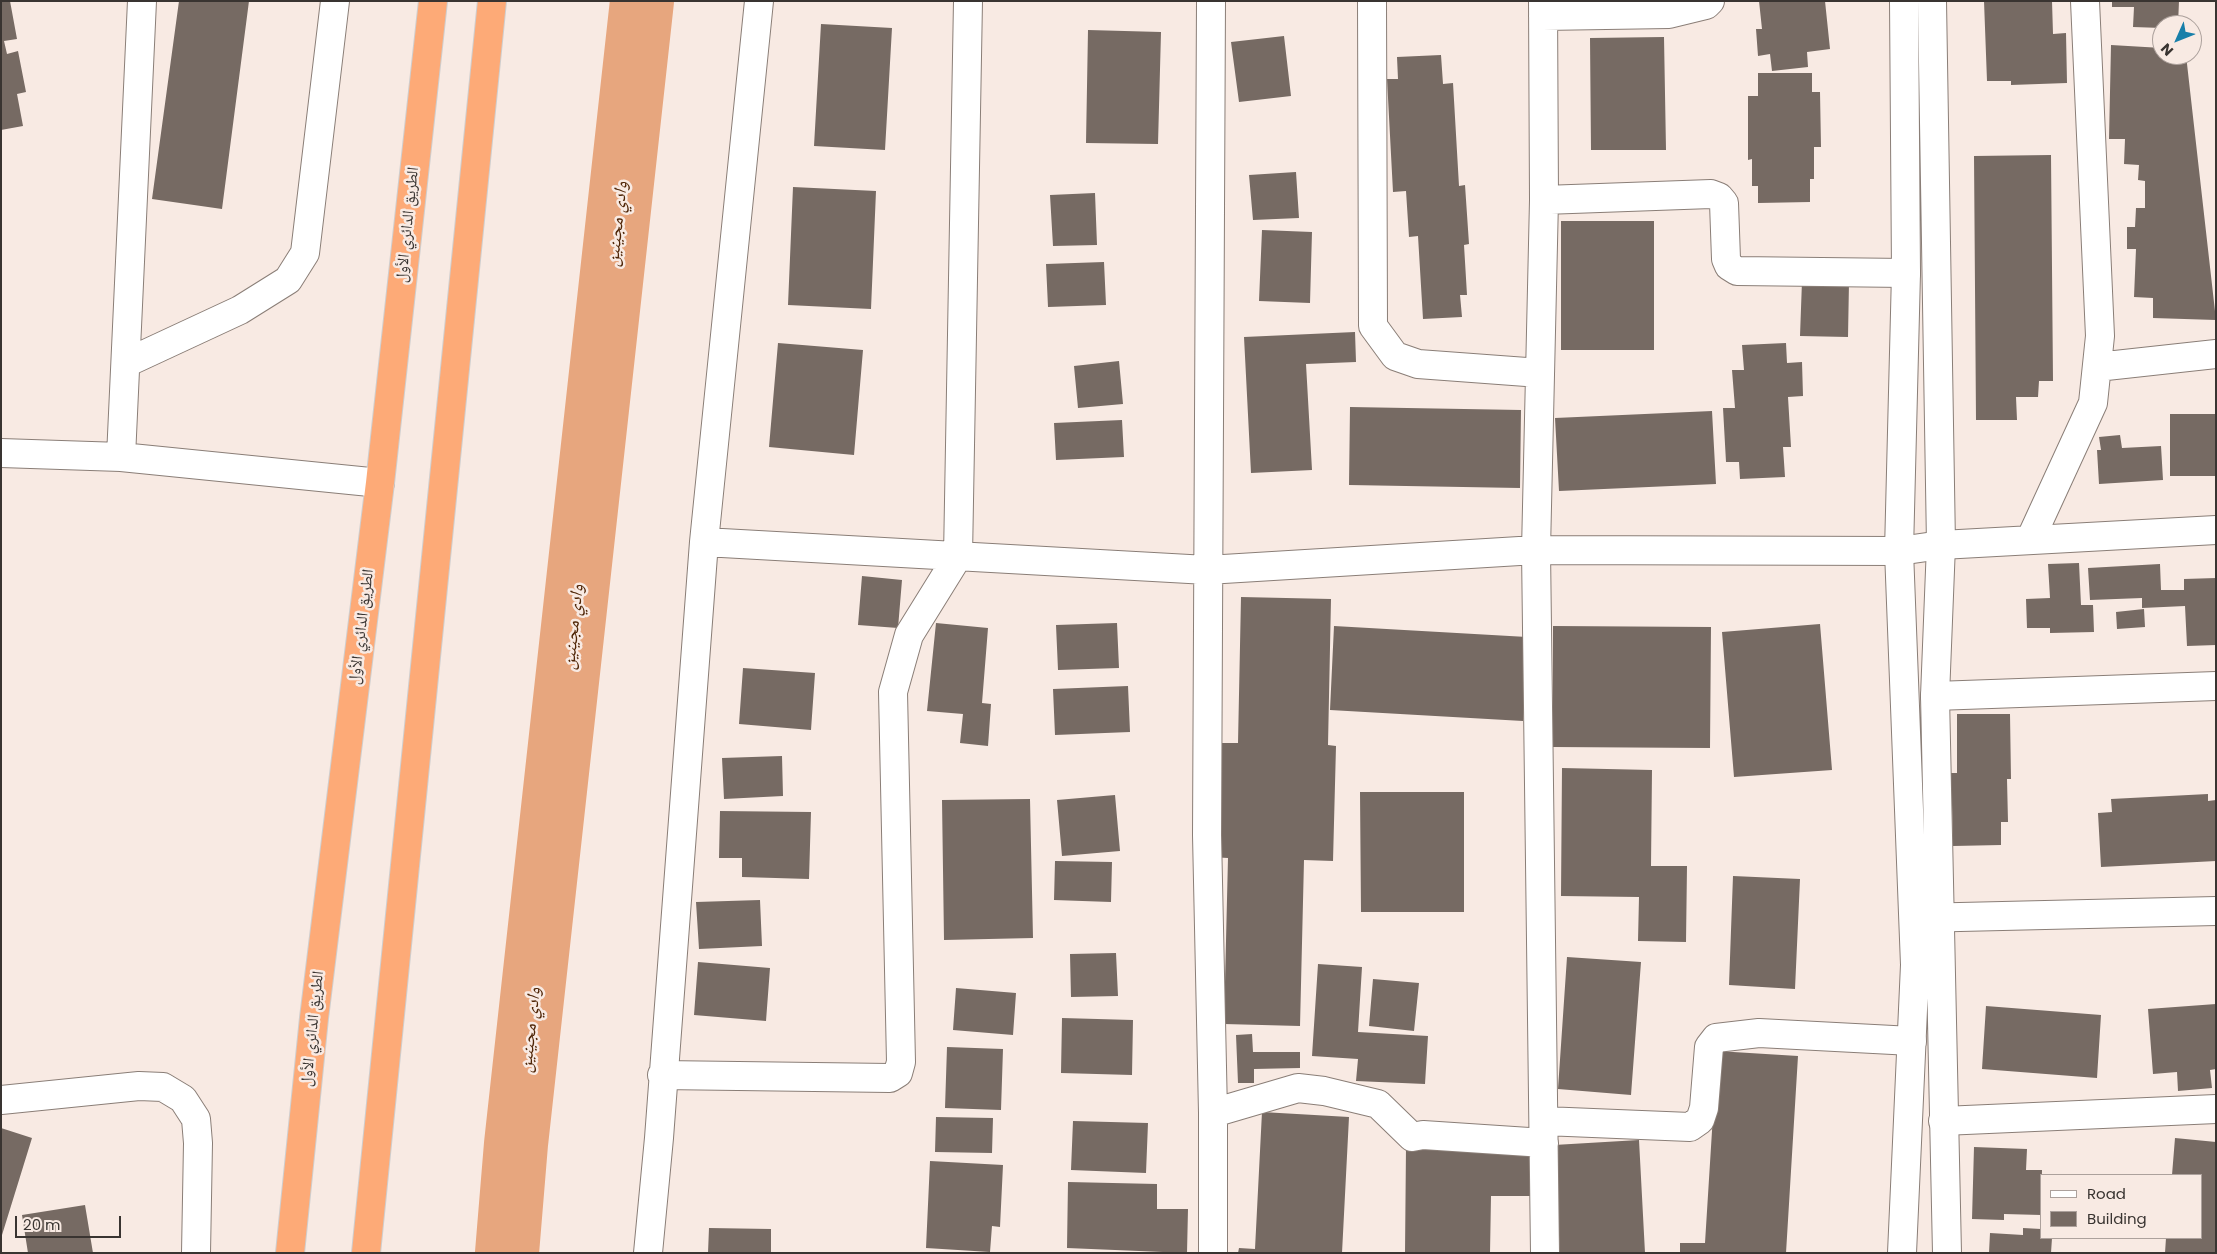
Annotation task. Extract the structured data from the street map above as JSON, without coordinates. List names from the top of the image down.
{
  "streets": {
    "highway": ["الطريق الدائري الأول"]
  },
  "water": ["وادي مجينين"],
  "legend": ["Road", "Building"],
  "scale_bar": "20 m",
  "north": "bottom left"
}
